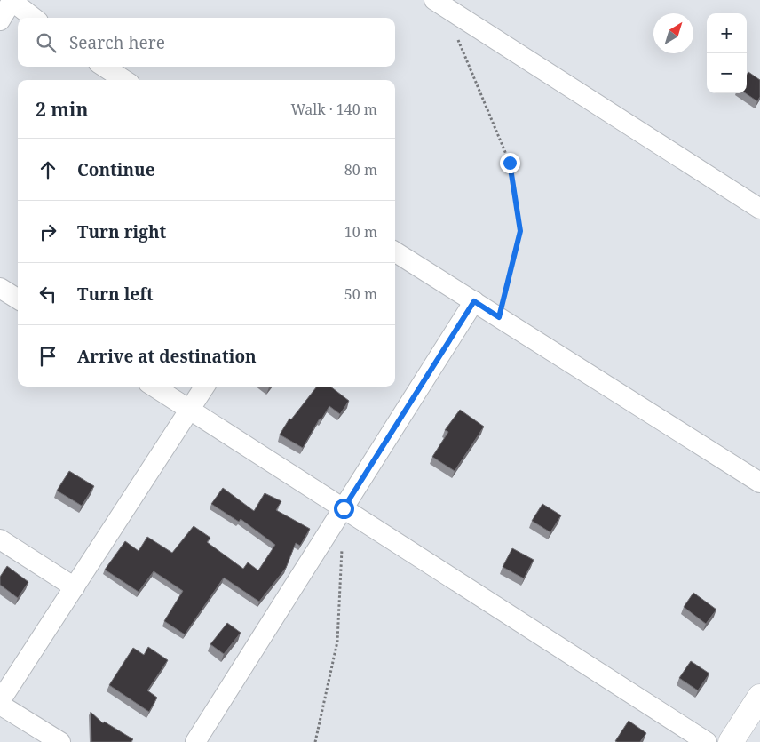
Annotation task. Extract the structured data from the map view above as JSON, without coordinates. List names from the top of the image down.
{
  "north": "top right",
  "page": {
    "map_buttons": ["+", "−"],
    "search": "Search here",
    "heading": ["2 min", "Walk · 140 m"],
    "list": [
      ["Continue", "80 m"],
      ["Turn right", "10 m"],
      ["Turn left", "50 m"],
      "Arrive at destination"
    ]
  }
}
